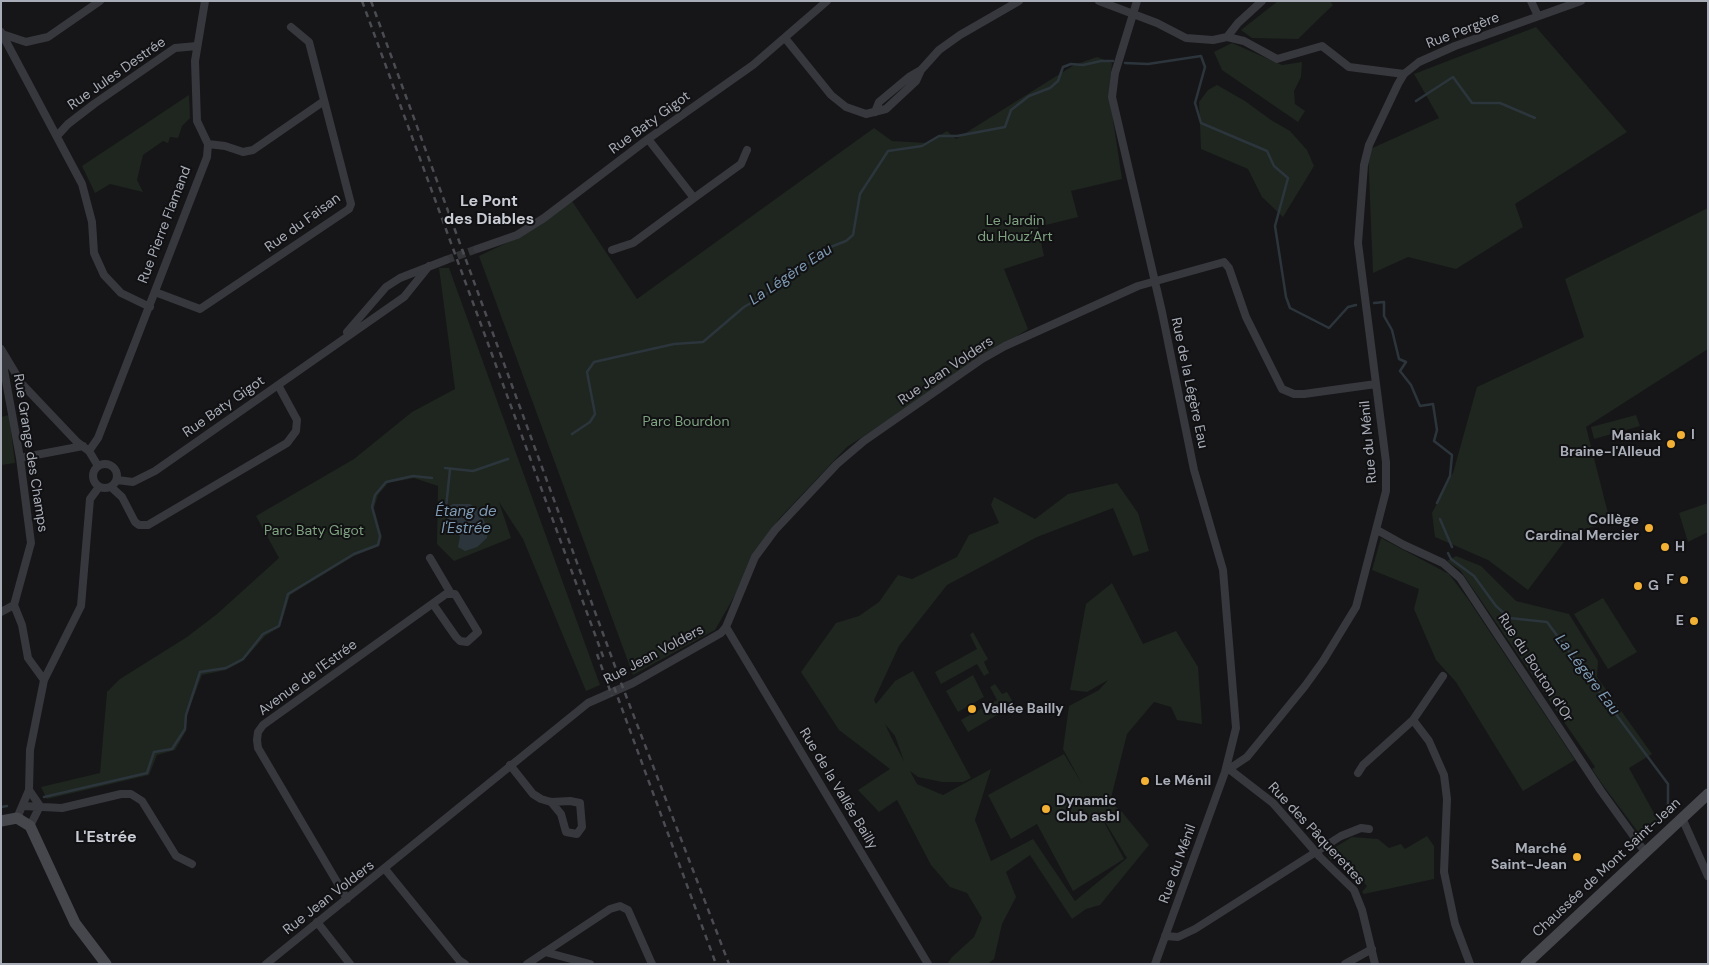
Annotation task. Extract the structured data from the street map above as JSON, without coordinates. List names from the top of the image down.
{
  "streets": {
    "main road": ["Chaussée de Mont Saint-Jean"],
    "street": [
      "Rue Pergère",
      "Rue Jules Destrée",
      "Rue Baty Gigot",
      "Rue du Faisan",
      "Rue Pierre Flamand",
      "Rue Jean Volders",
      "Rue de la Légère Eau",
      "Rue du Ménil",
      "Rue Grange des Champs",
      "Rue du Bouton d'Or",
      "Avenue de l'Estrée",
      "Rue de la Vallée Bailly",
      "Rue des Pâquerettes"
    ]
  },
  "crossings": [
    ["Rue Pergère", "Rue du Ménil"],
    ["Rue du Faisan", "Rue Pierre Flamand"],
    ["Rue Jean Volders", "Rue de la Légère Eau"],
    ["Rue Jean Volders", "Rue du Ménil"],
    ["Rue Jean Volders", "Avenue de l'Estrée"],
    ["Rue Jean Volders", "Rue de la Vallée Bailly"],
    ["Rue de la Légère Eau", "Rue du Ménil"],
    ["Rue de la Légère Eau", "Rue des Pâquerettes"],
    ["Rue du Ménil", "Rue du Bouton d'Or"],
    ["Rue du Ménil", "Rue des Pâquerettes"],
    ["Rue du Bouton d'Or", "Chaussée de Mont Saint-Jean"]
  ],
  "districts": ["Le Pont des Diables", "L'Estrée"],
  "water": ["La Légère Eau", "Étang de l'Estrée"],
  "parks": ["Le Jardin du Houz’Art", "Parc Bourdon", "Parc Baty Gigot"],
  "places": [
    "I",
    "Maniak Braine-l'Alleud",
    "Collège Cardinal Mercier",
    "H",
    "F",
    "G",
    "E",
    "Vallée Bailly",
    "Le Ménil",
    "Dynamic Club asbl",
    "Marché Saint-Jean"
  ]
}
